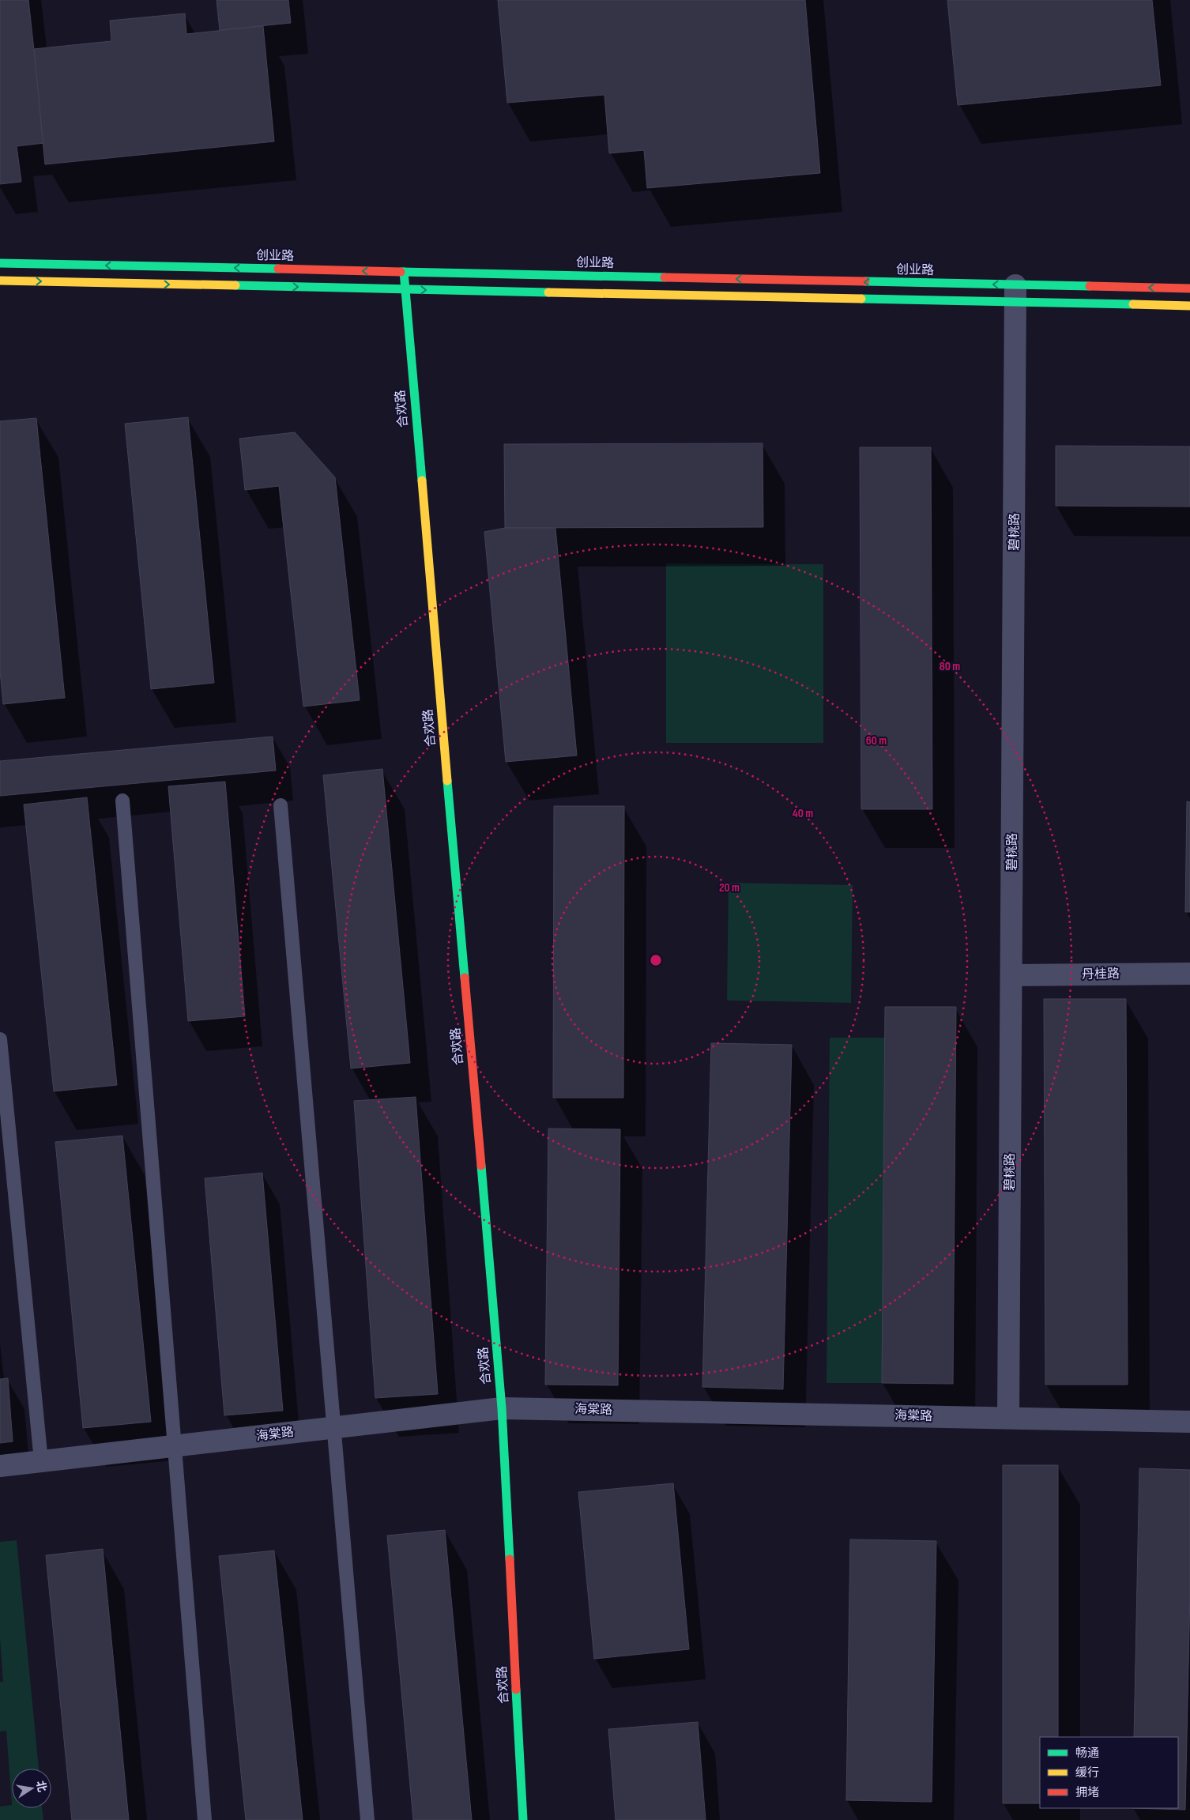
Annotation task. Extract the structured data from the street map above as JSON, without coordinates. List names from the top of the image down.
{
  "streets": {
    "street": [
      "创业路",
      "合欢路",
      "碧桃路",
      "丹桂路",
      "海棠路"
    ]
  },
  "crossings": [
    ["创业路", "合欢路"],
    ["创业路", "碧桃路"],
    ["合欢路", "海棠路"],
    ["碧桃路", "丹桂路"],
    ["碧桃路", "海棠路"]
  ],
  "legend": ["畅通", "缓行", "拥堵"],
  "north": "right",
  "rings": [
    "80 m",
    "60 m",
    "40 m",
    "20 m"
  ]
}
